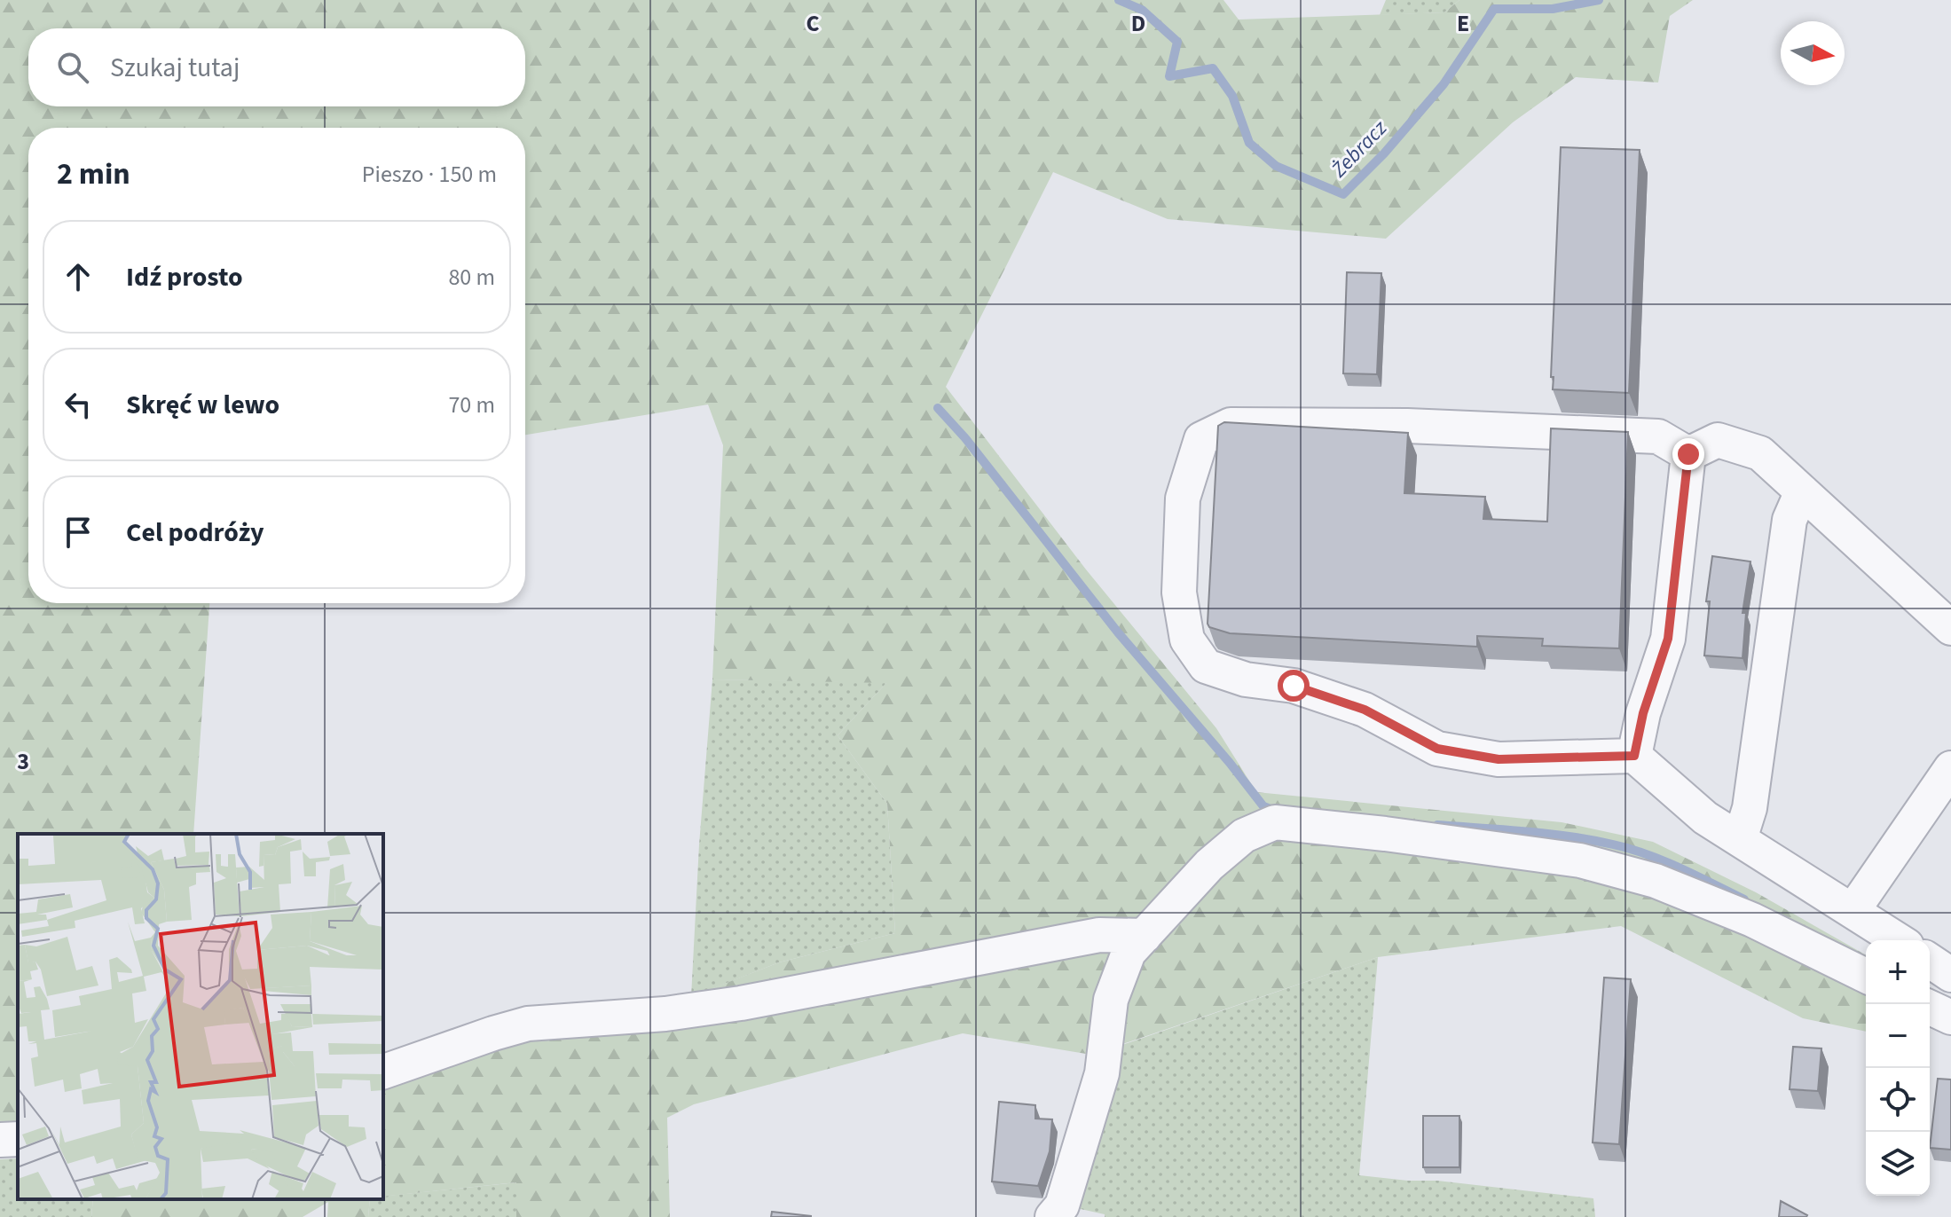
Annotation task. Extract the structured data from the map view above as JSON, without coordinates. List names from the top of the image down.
{
  "water": ["Żebracz"],
  "north": "right",
  "page": {
    "search": "Szukaj tutaj",
    "heading": ["2 min", "Pieszo · 150 m"],
    "list": [
      ["Idź prosto", "80 m"],
      ["Skręć w lewo", "70 m"],
      "Cel podróży"
    ],
    "map_buttons": ["+", "−"]
  },
  "grid": {
    "columns": ["C", "D", "E"],
    "rows": ["3"]
  }
}
